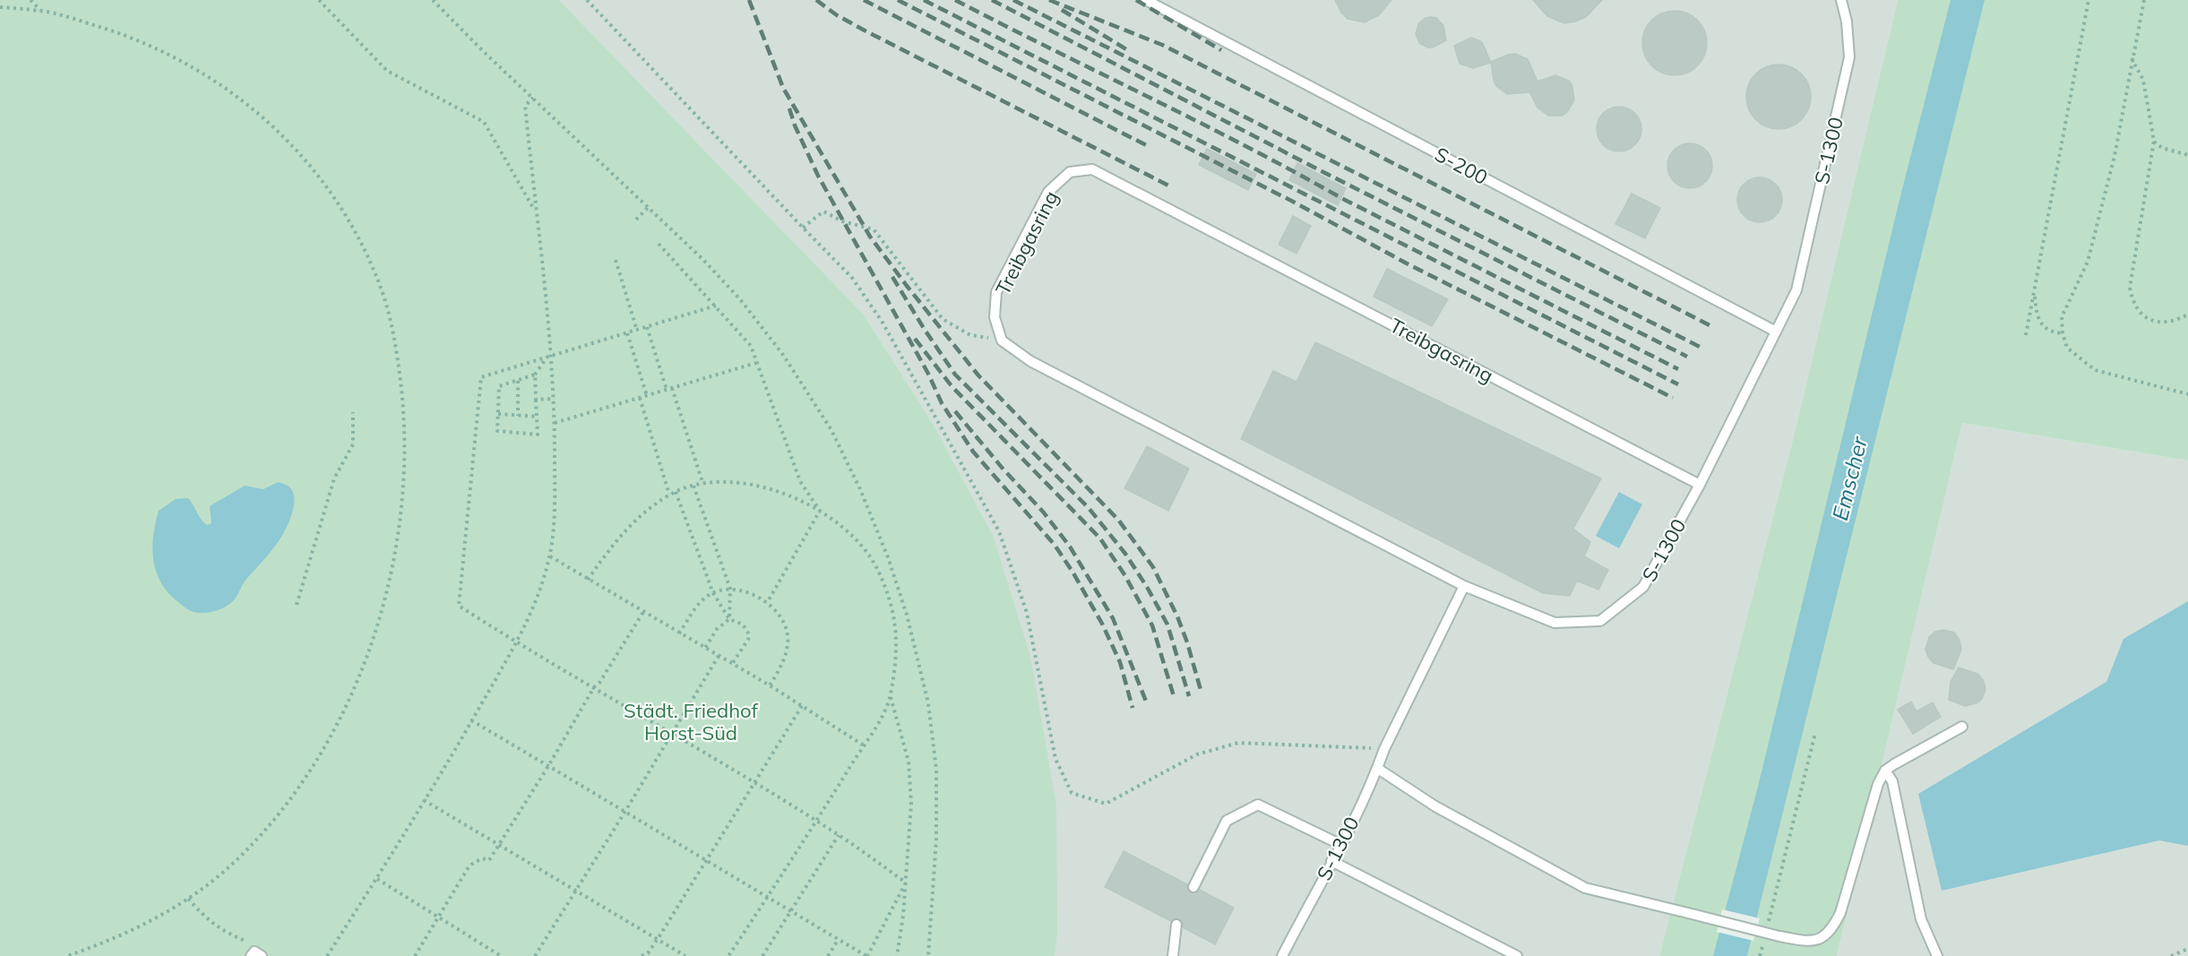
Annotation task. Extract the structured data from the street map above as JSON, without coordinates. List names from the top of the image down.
{
  "streets": {
    "lane": ["S-1300", "S-200", "Treibgasring"]
  },
  "crossings": [
    ["S-1300", "S-200"],
    ["S-1300", "Treibgasring"]
  ],
  "water": ["Emscher"],
  "parks": ["Städt. Friedhof Horst-Süd"]
}
